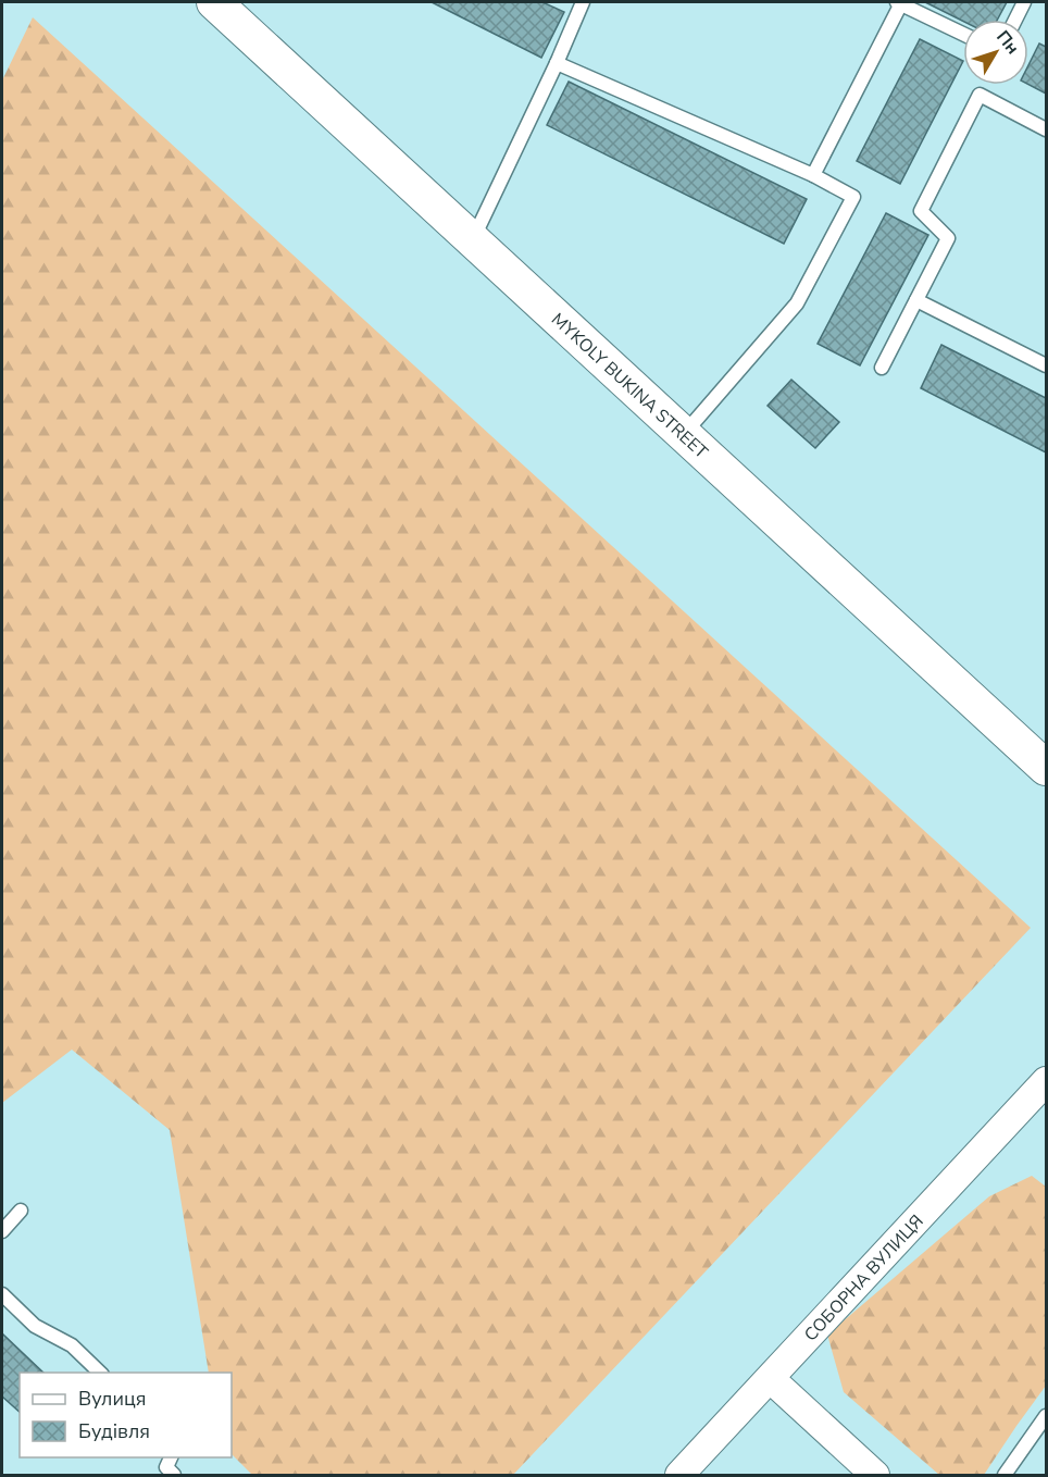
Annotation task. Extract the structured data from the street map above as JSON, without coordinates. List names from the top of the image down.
{
  "streets": {
    "street": ["MYKOLY BUKINA STREET", "СОБОРНА ВУЛИЦЯ"]
  },
  "legend": ["Вулиця", "Будівля"],
  "north": "top right"
}
